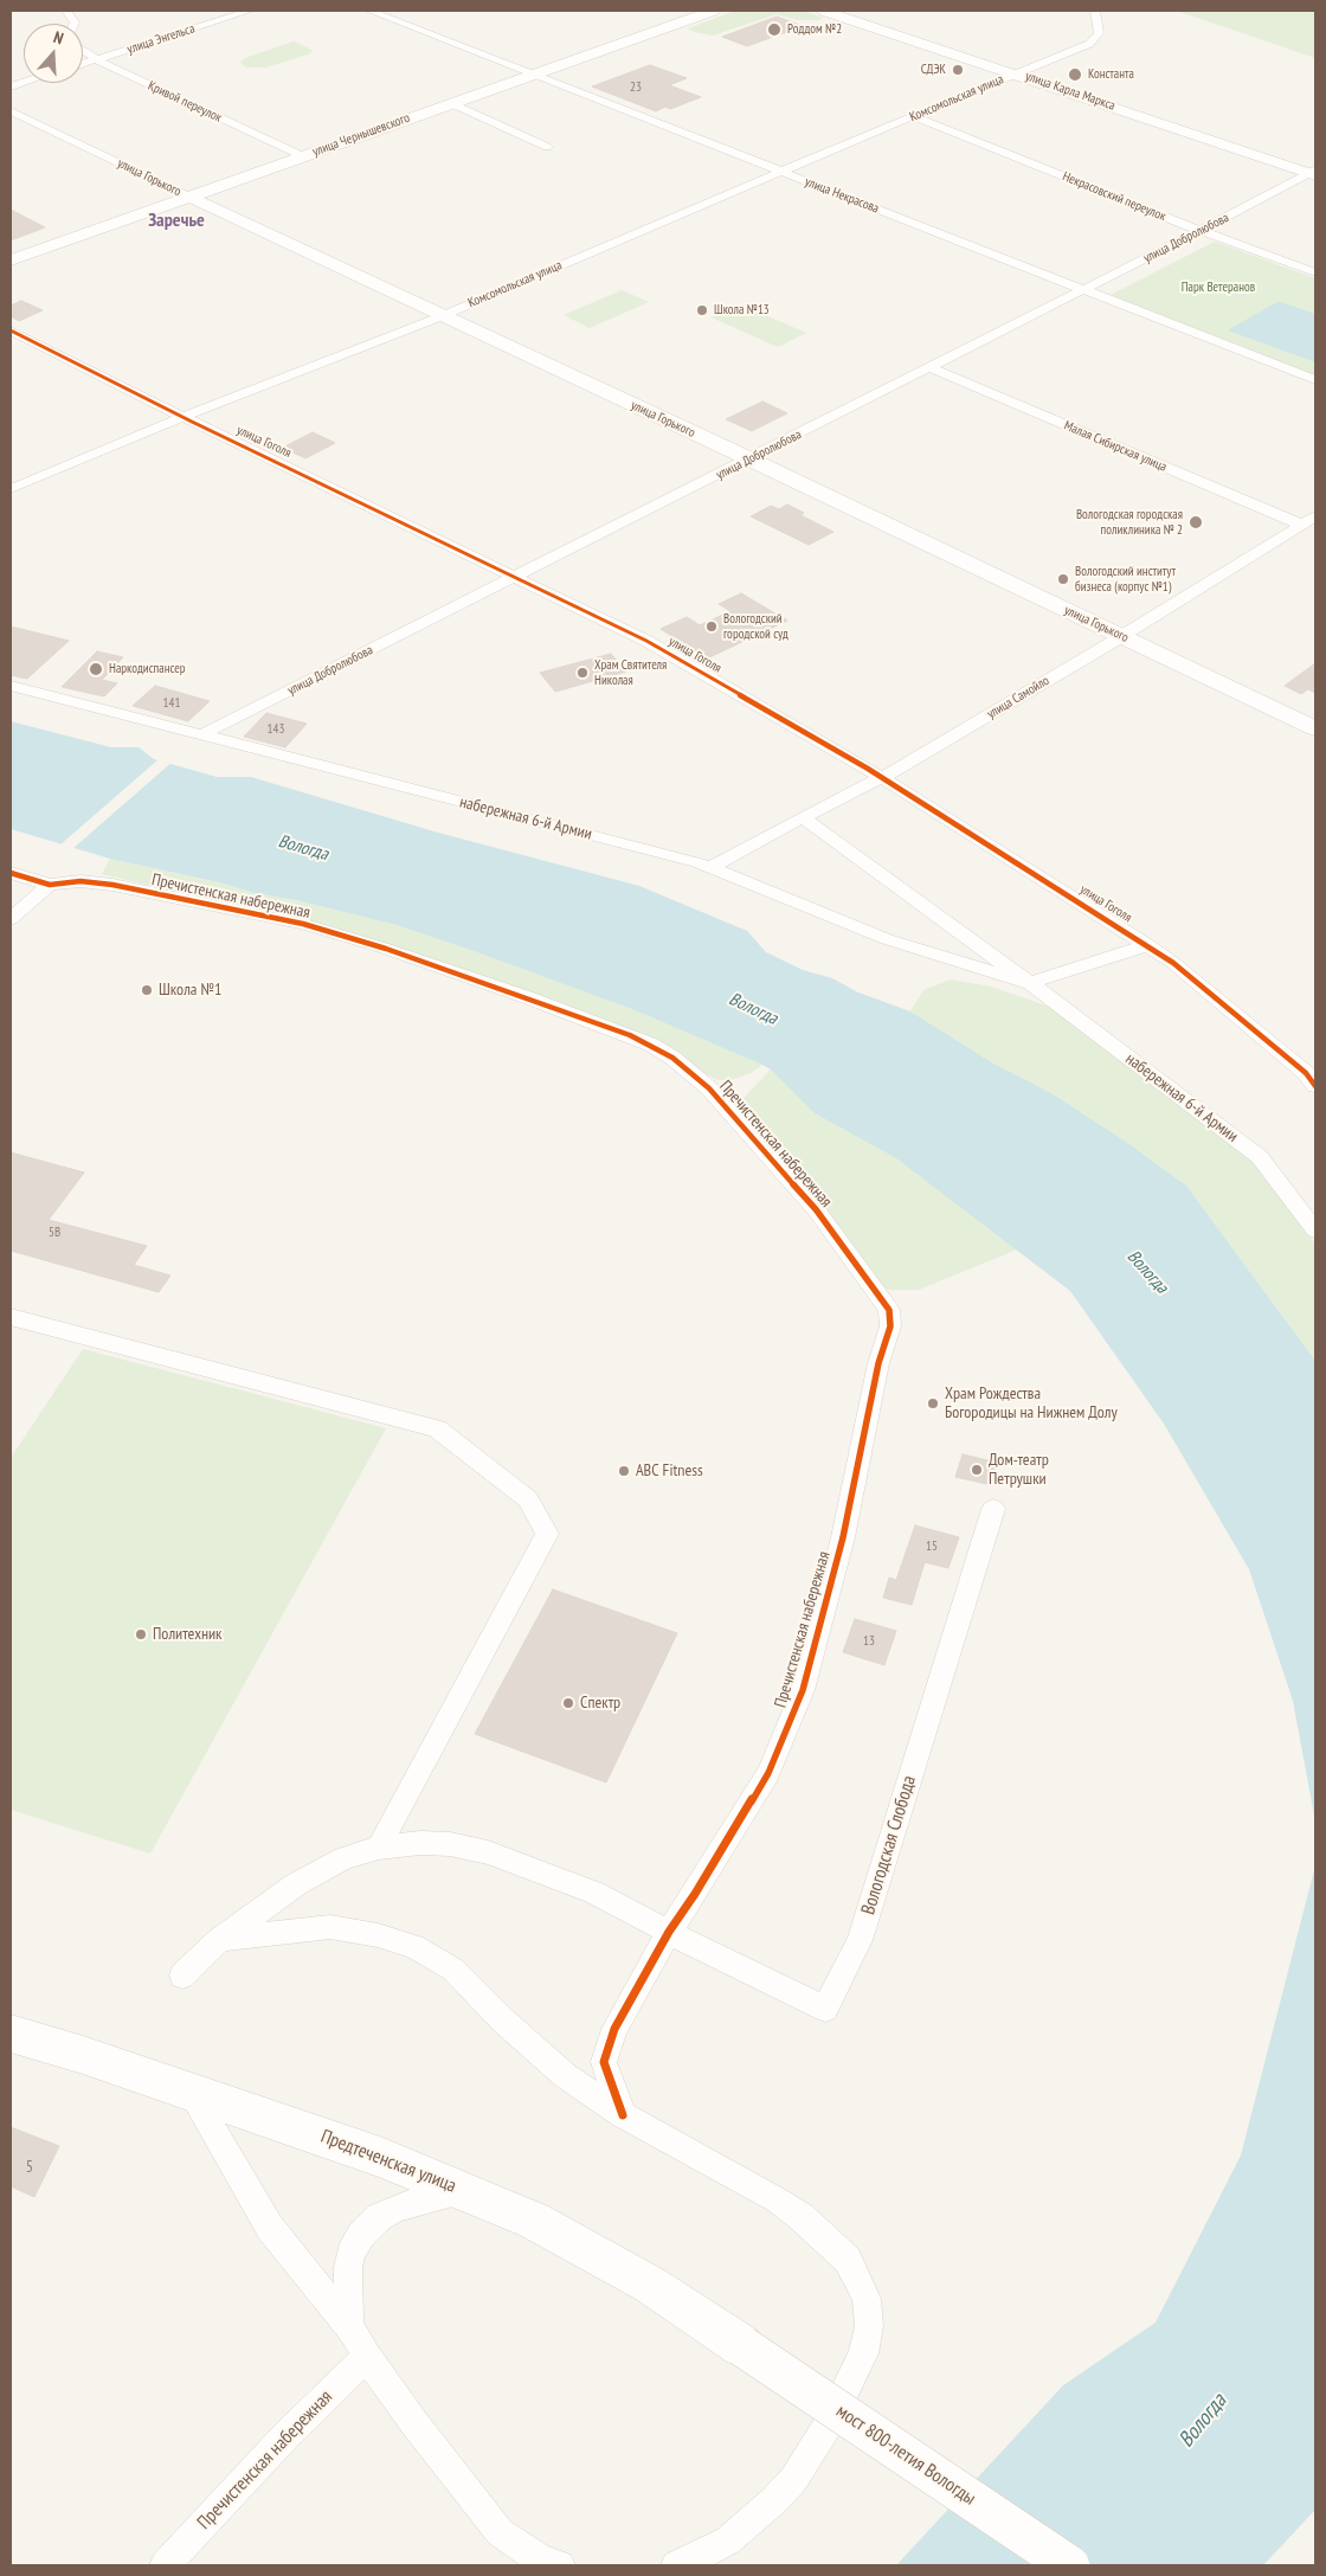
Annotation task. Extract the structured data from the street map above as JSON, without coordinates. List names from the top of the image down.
{
  "streets": {
    "street": [
      "улица Энгельса",
      "улица Карла Маркса",
      "Комсомольская улица",
      "Кривой переулок",
      "улица Чернышевского",
      "улица Горького",
      "улица Некрасова",
      "Некрасовский переулок",
      "улица Добролюбова",
      "улица Гоголя",
      "Малая Сибирская улица",
      "улица Самойло",
      "набережная 6-й Армии",
      "Пречистенская набережная",
      "Вологодская Слобода",
      "Предтеченская улица",
      "мост 800-летия Вологды"
    ]
  },
  "crossings": [
    ["улица Энгельса", "Кривой переулок"],
    ["улица Карла Маркса", "Комсомольская улица"],
    ["улица Карла Маркса", "улица Добролюбова"],
    ["Комсомольская улица", "улица Горького"],
    ["Комсомольская улица", "улица Некрасова"],
    ["Комсомольская улица", "Некрасовский переулок"],
    ["Комсомольская улица", "улица Гоголя"],
    ["Кривой переулок", "улица Чернышевского"],
    ["улица Чернышевского", "улица Горького"],
    ["улица Чернышевского", "улица Некрасова"],
    ["улица Горького", "улица Добролюбова"],
    ["улица Горького", "улица Самойло"],
    ["улица Некрасова", "улица Добролюбова"],
    ["Некрасовский переулок", "улица Добролюбова"],
    ["улица Добролюбова", "улица Гоголя"],
    ["улица Добролюбова", "Малая Сибирская улица"],
    ["улица Добролюбова", "набережная 6-й Армии"],
    ["улица Гоголя", "улица Самойло"],
    ["Малая Сибирская улица", "улица Самойло"],
    ["улица Самойло", "набережная 6-й Армии"],
    ["Пречистенская набережная", "Вологодская Слобода"],
    ["Предтеченская улица", "мост 800-летия Вологды"]
  ],
  "districts": ["Заречье"],
  "water": ["Вологда"],
  "parks": ["Парк Ветеранов"],
  "places": [
    "Роддом №2",
    "СДЭК",
    "Константа",
    "Школа №13",
    "Вологодская городская поликлиника № 2",
    "Вологодский институт бизнеса (корпус №1)",
    "Вологодский городской суд",
    "Наркодиспансер",
    "Храм Святителя Николая",
    "Школа №1",
    "Храм Рождества Богородицы на Нижнем Долу",
    "Дом-театр Петрушки",
    "ABC Fitness",
    "Политехник",
    "Спектр"
  ],
  "house_numbers": [
    "23",
    "141",
    "143",
    "5В",
    "15",
    "13",
    "5"
  ],
  "north": "top"
}
